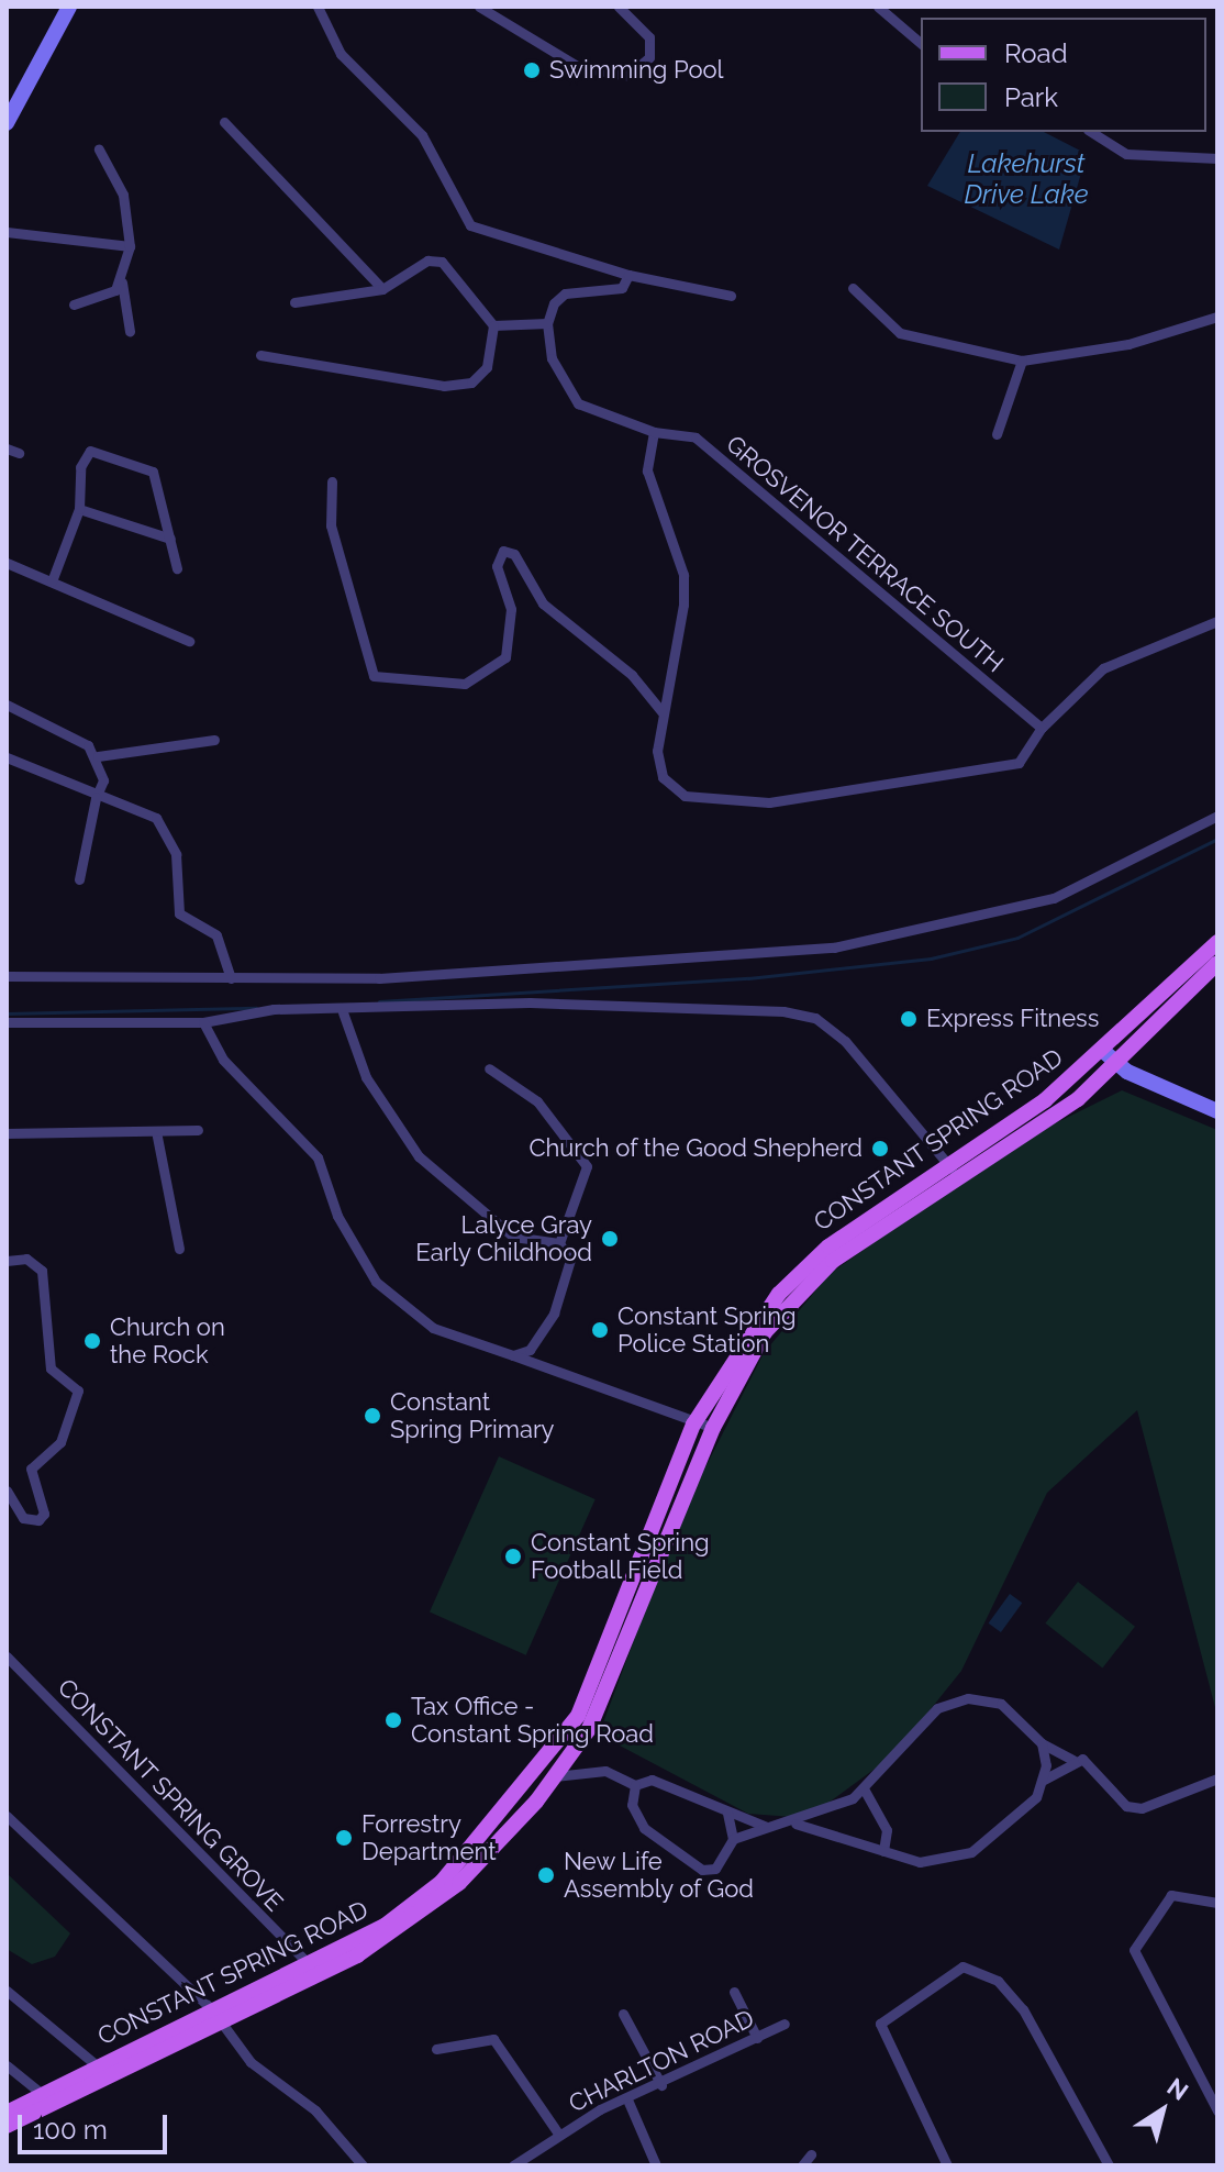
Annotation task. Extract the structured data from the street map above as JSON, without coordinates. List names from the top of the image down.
{
  "streets": {
    "main road": ["CONSTANT SPRING ROAD"],
    "street": ["GROSVENOR TERRACE SOUTH", "CONSTANT SPRING GROVE", "CHARLTON ROAD"]
  },
  "crossings": [
    ["CONSTANT SPRING ROAD", "CONSTANT SPRING GROVE"]
  ],
  "water": ["Lakehurst Drive Lake"],
  "places": [
    "Swimming Pool",
    "Express Fitness",
    "Church of the Good Shepherd",
    "Lalyce Gray Early Childhood",
    "Constant Spring Police Station",
    "Church on the Rock",
    "Constant Spring Primary",
    "Constant Spring Football Field",
    "Tax Office - Constant Spring Road",
    "Forrestry Department",
    "New Life Assembly of God"
  ],
  "legend": ["Road", "Park"],
  "scale_bar": "100 m",
  "north": "top right"
}
